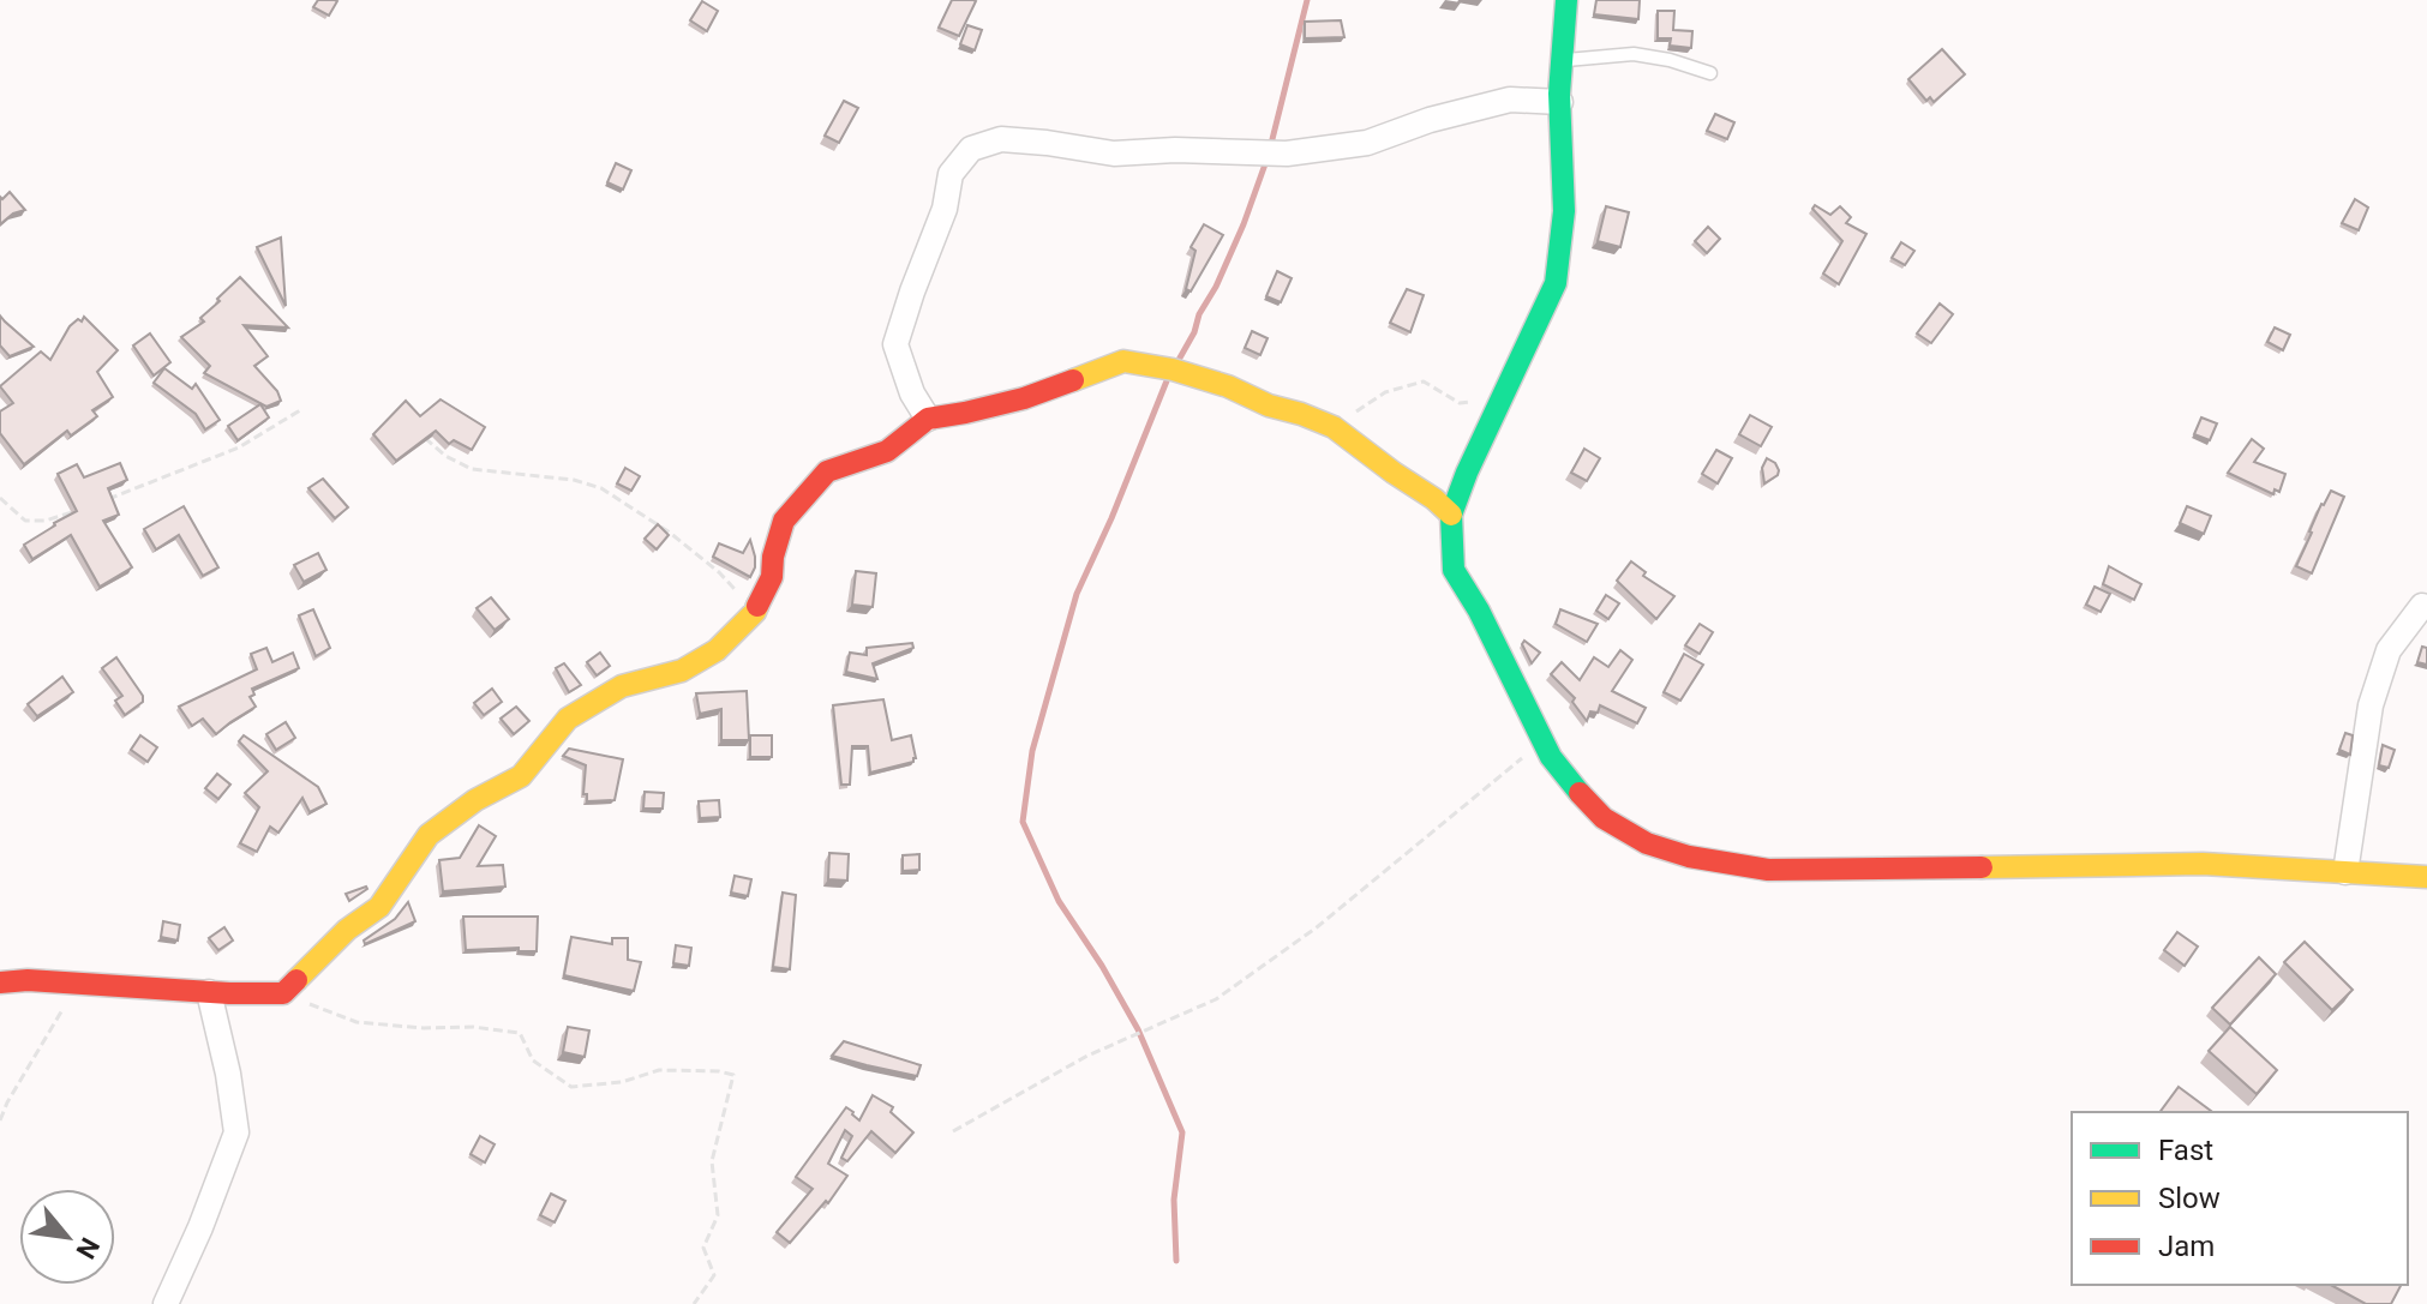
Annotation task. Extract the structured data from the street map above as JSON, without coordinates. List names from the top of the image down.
{
  "legend": ["Fast", "Slow", "Jam"],
  "north": "bottom right"
}
